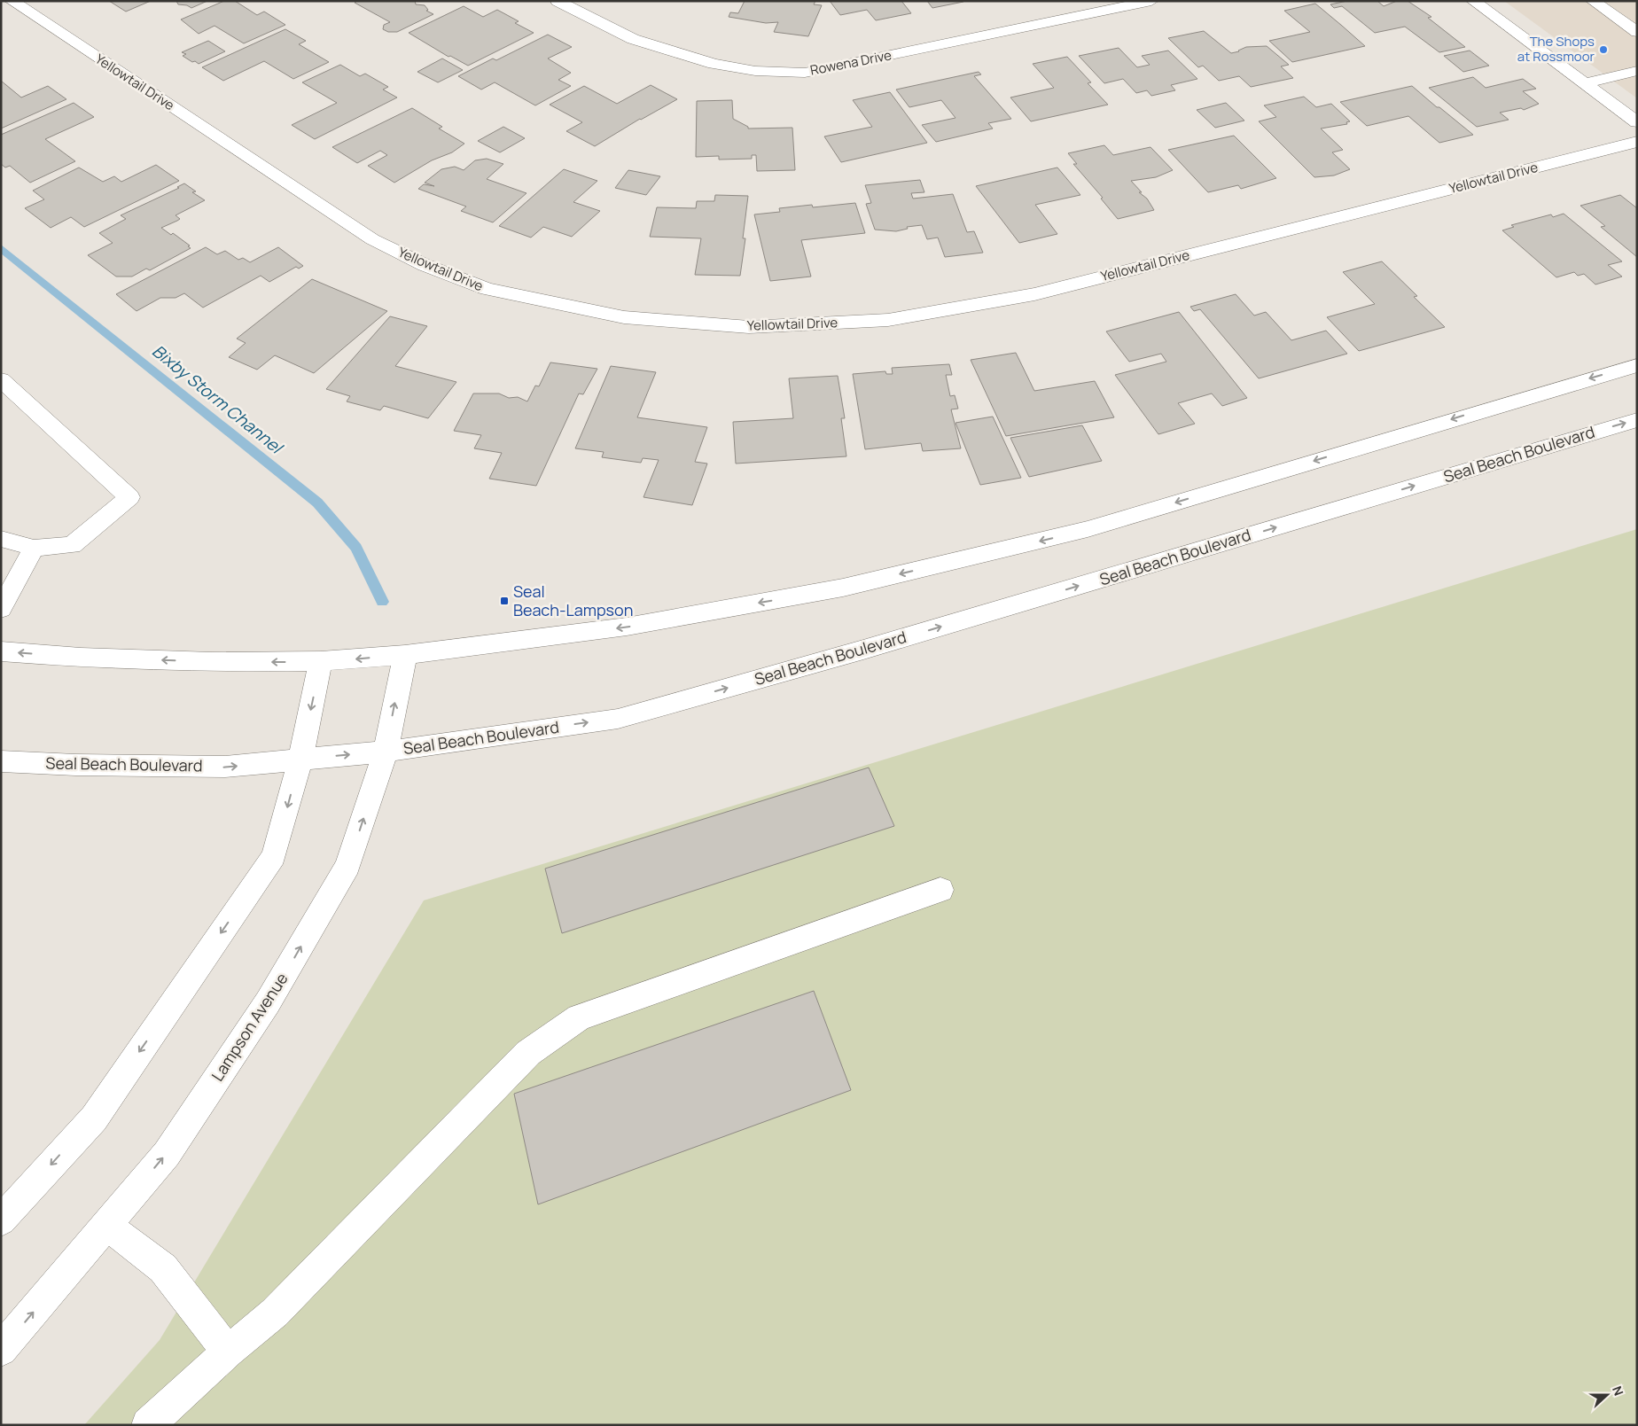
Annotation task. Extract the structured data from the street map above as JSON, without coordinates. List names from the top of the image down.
{
  "streets": {
    "main road": [
      "Rowena Drive",
      "Yellowtail Drive",
      "Seal Beach Boulevard",
      "Lampson Avenue"
    ]
  },
  "crossings": [
    ["Seal Beach Boulevard", "Lampson Avenue"]
  ],
  "water": ["Bixby Storm Channel"],
  "places": {
    "other": ["The Shops at Rossmoor"],
    "transit": ["Seal Beach-Lampson"]
  },
  "north": "right"
}
